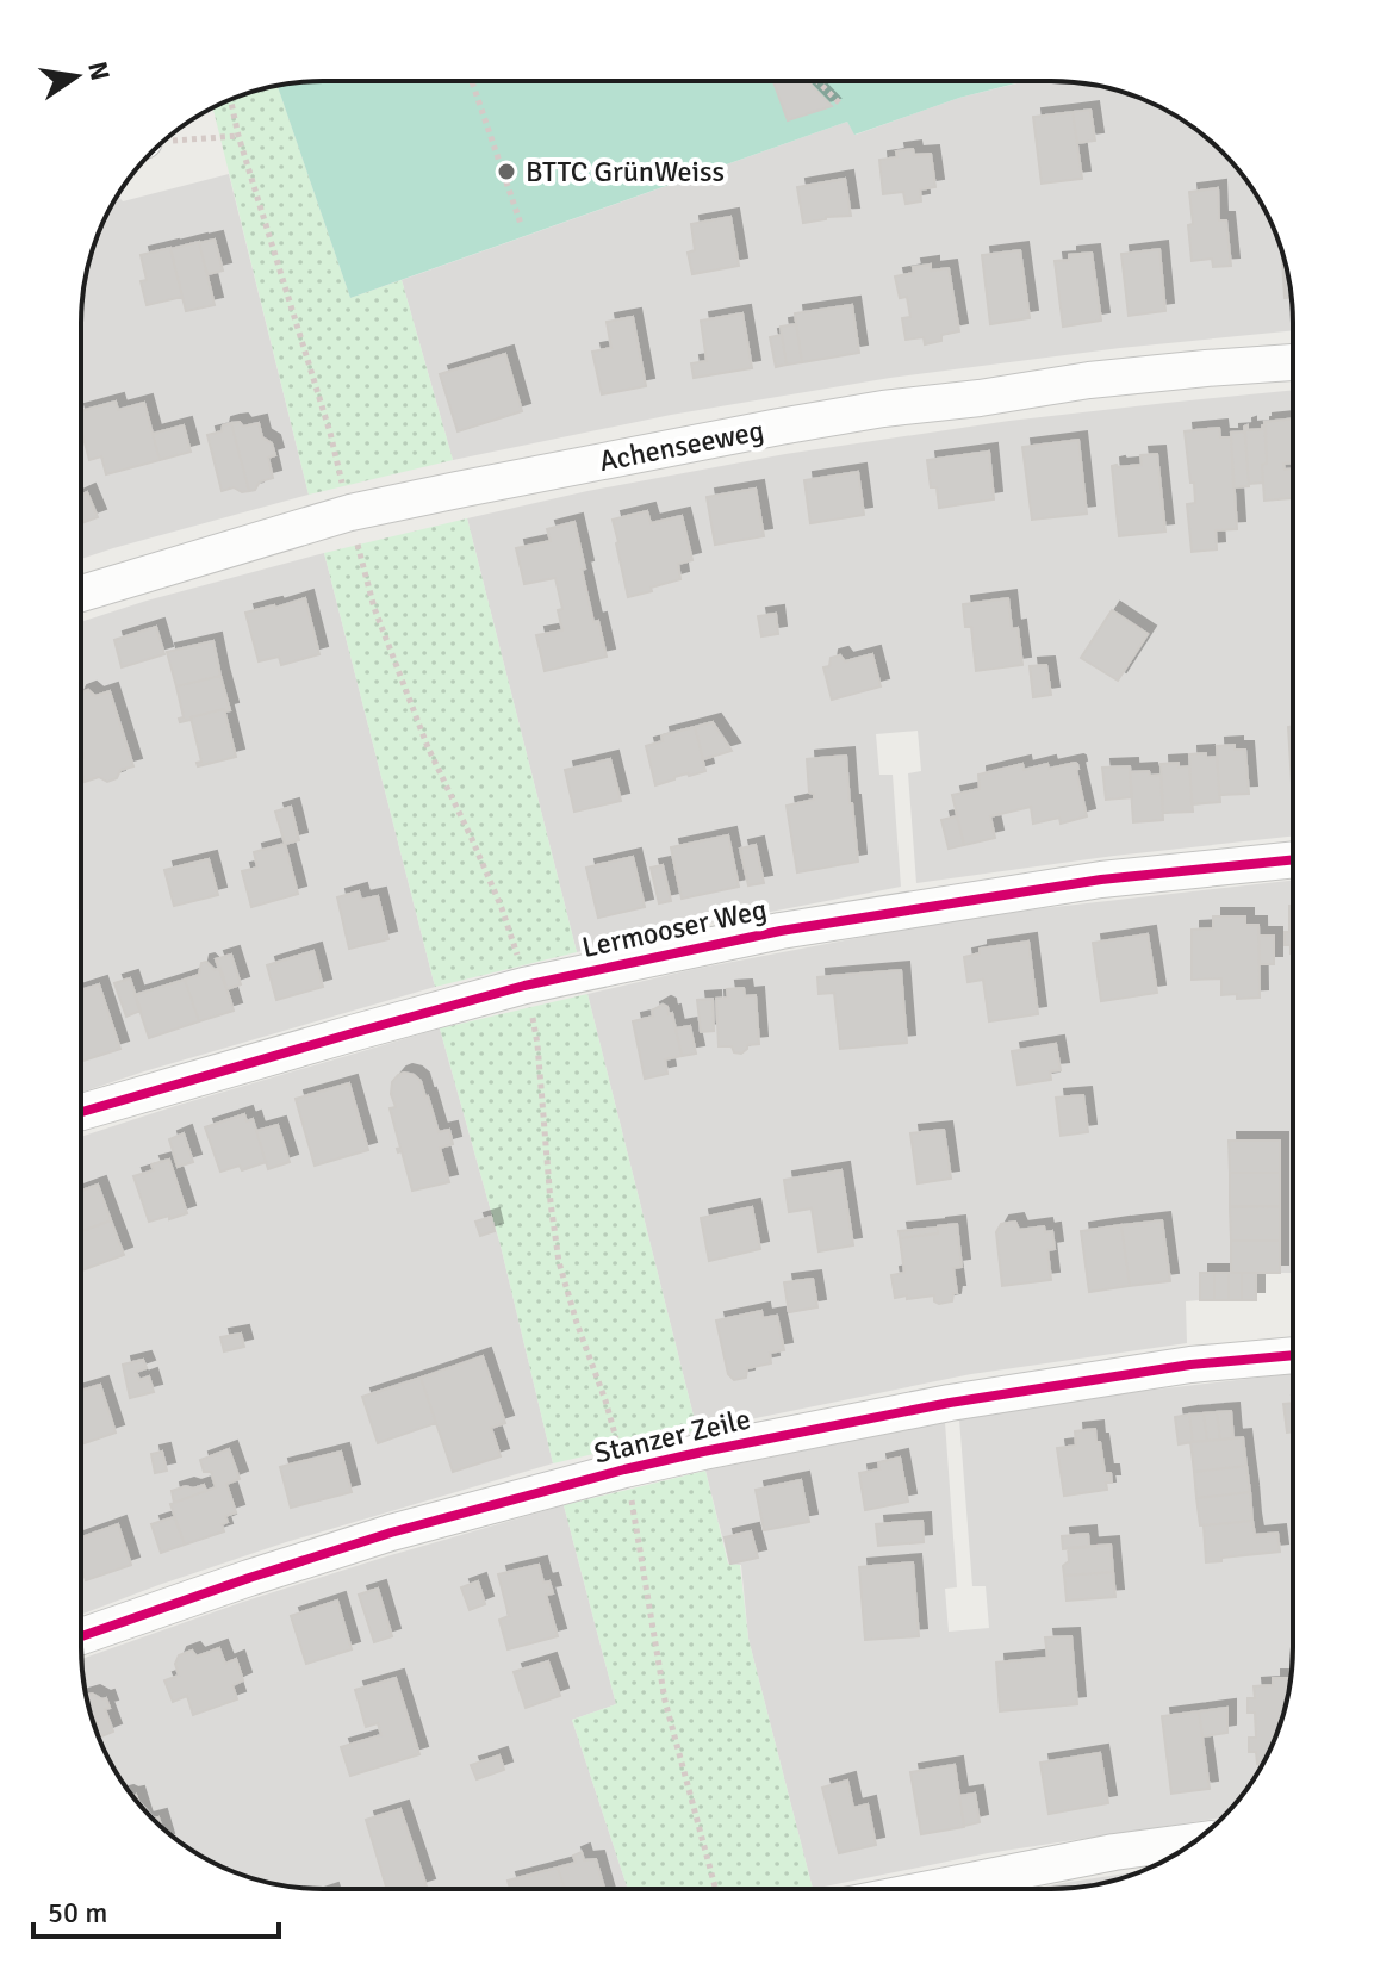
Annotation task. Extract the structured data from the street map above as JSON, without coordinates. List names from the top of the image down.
{
  "streets": {
    "street": ["Achenseeweg", "Lermooser Weg", "Stanzer Zeile"]
  },
  "places": ["BTTC GrünWeiss"],
  "scale_bar": "50 m",
  "north": "right"
}
